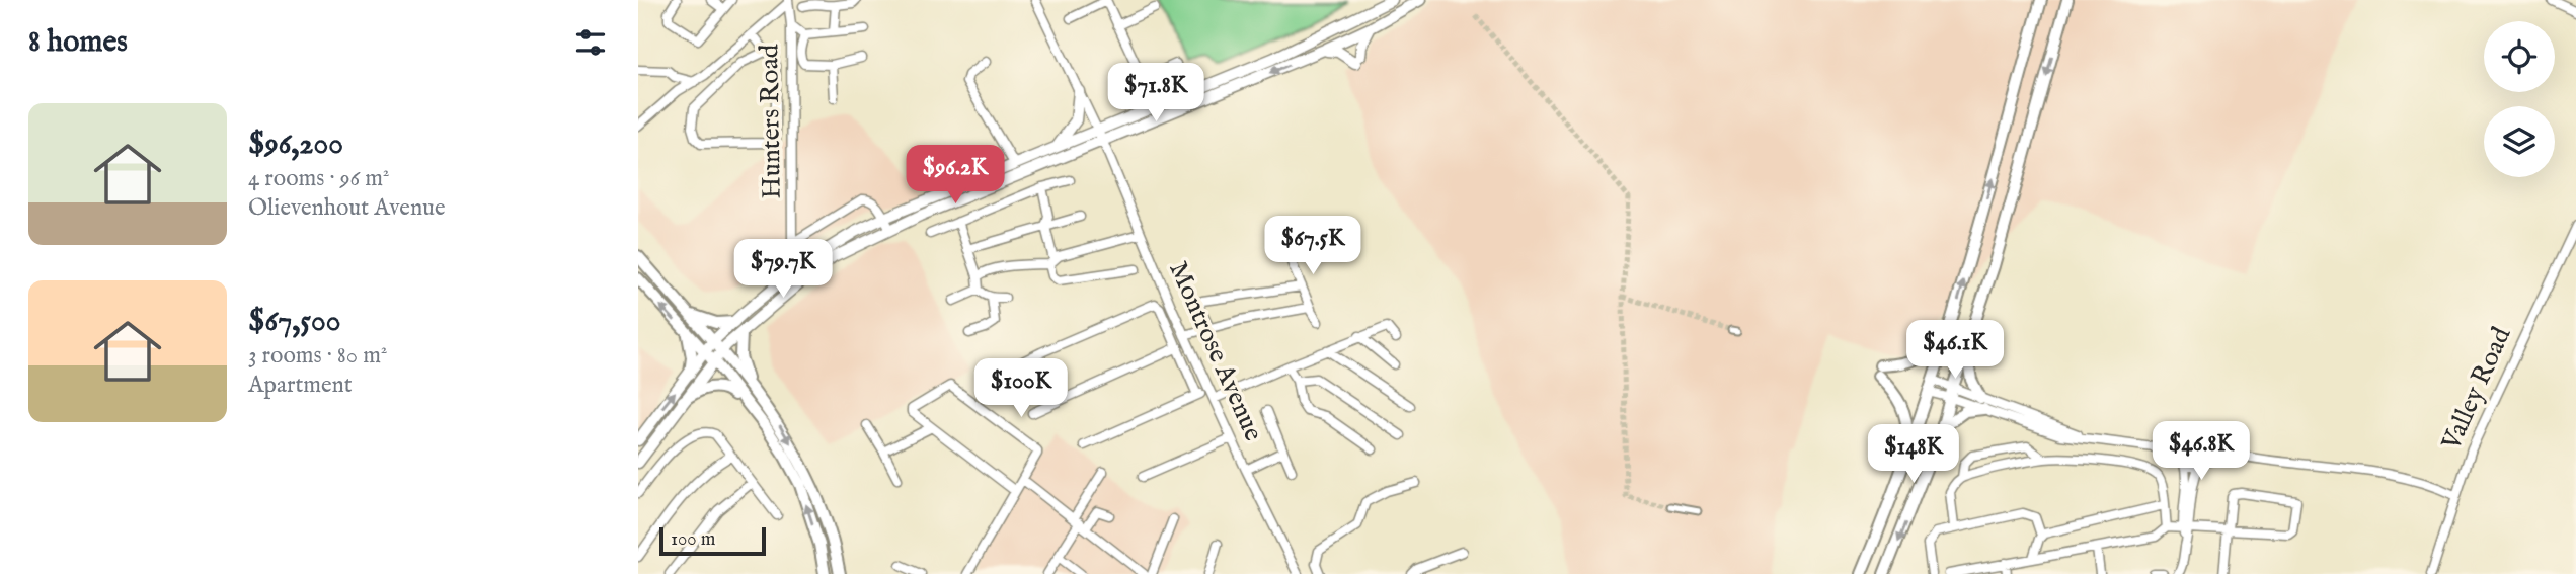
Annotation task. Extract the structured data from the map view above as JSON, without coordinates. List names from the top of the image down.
{
  "streets": {
    "street": ["Hunters Road", "Montrose Avenue", "Valley Road"]
  },
  "scale_bar": "100 m",
  "page": {
    "heading": "8 homes",
    "price": [
      "$71.8K",
      "$96.2K",
      "$67.5K",
      "$79.7K",
      "$46.1K",
      "$100K",
      "$46.8K",
      "$148K"
    ],
    "list": [
      {
        "name": "$96,200",
        "note": "4 rooms · 96 m² · Olievenhout Avenue"
      },
      {
        "name": "$67,500",
        "note": "3 rooms · 80 m² · Apartment"
      }
    ],
    "scale": "100 m"
  }
}
